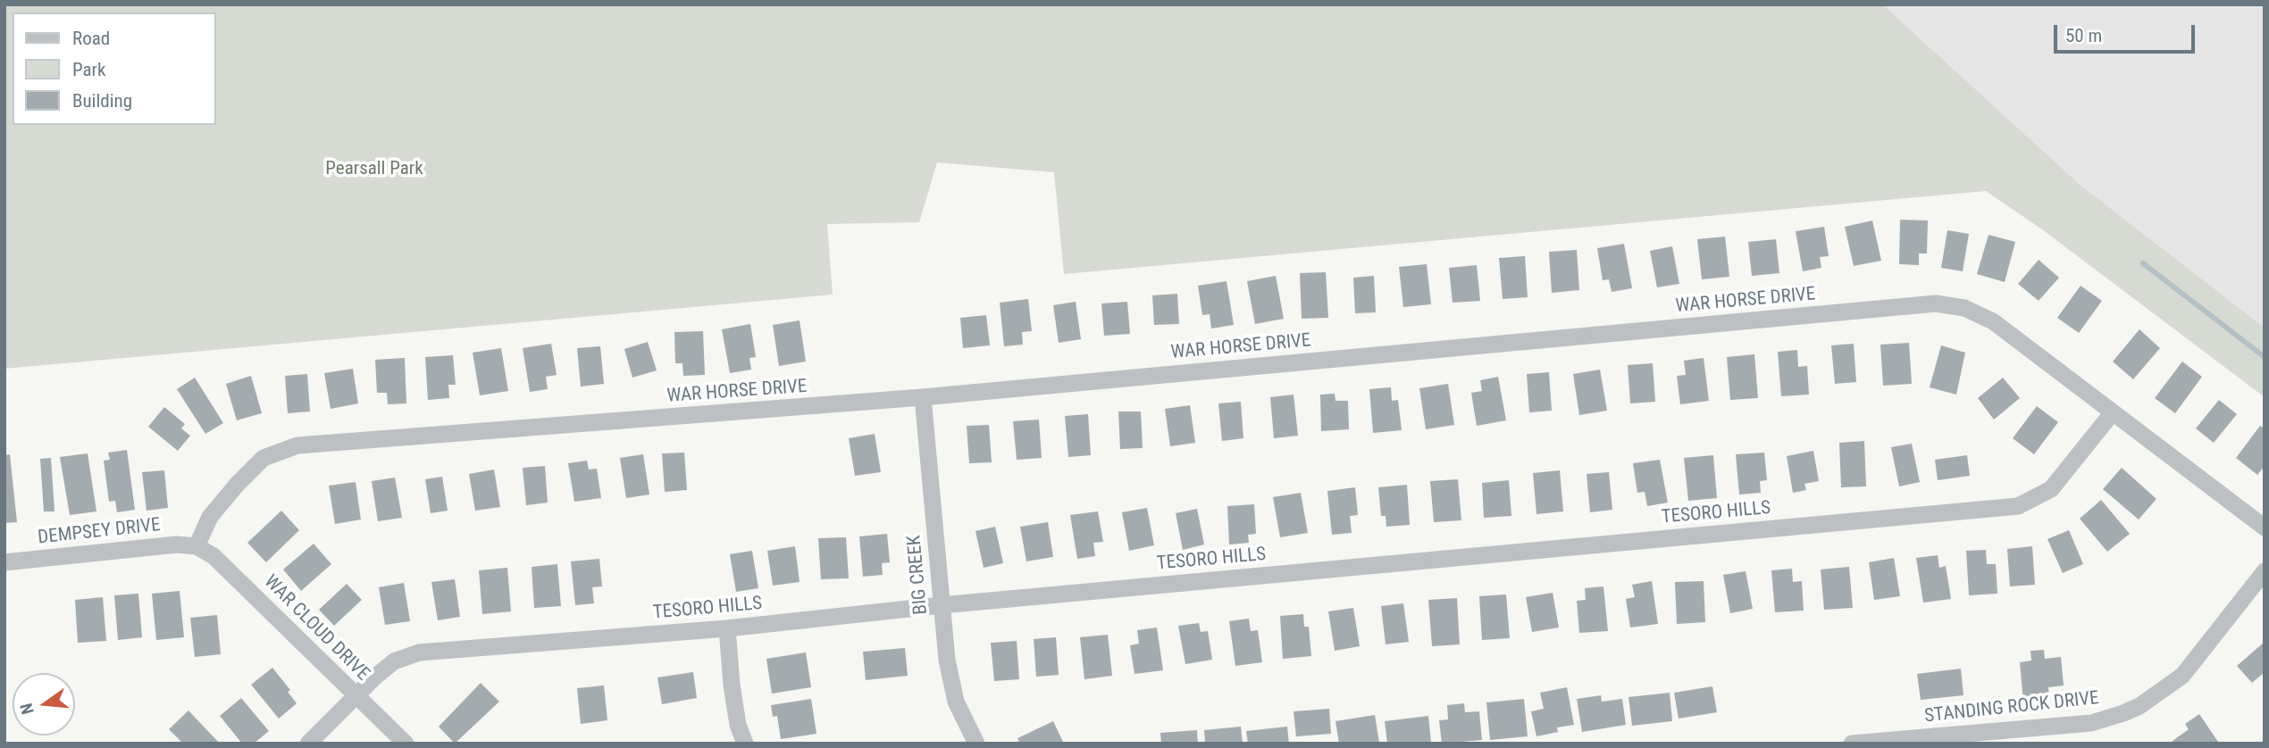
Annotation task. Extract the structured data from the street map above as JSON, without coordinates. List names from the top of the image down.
{
  "streets": {
    "street": [
      "WAR HORSE DRIVE",
      "TESORO HILLS",
      "DEMPSEY DRIVE",
      "BIG CREEK",
      "WAR CLOUD DRIVE",
      "STANDING ROCK DRIVE"
    ]
  },
  "crossings": [
    ["WAR HORSE DRIVE", "TESORO HILLS"],
    ["WAR HORSE DRIVE", "DEMPSEY DRIVE"],
    ["WAR HORSE DRIVE", "BIG CREEK"],
    ["WAR HORSE DRIVE", "WAR CLOUD DRIVE"],
    ["TESORO HILLS", "BIG CREEK"],
    ["TESORO HILLS", "WAR CLOUD DRIVE"],
    ["DEMPSEY DRIVE", "WAR CLOUD DRIVE"]
  ],
  "parks": ["Pearsall Park"],
  "legend": ["Road", "Park", "Building"],
  "scale_bar": "50 m",
  "north": "left"
}
